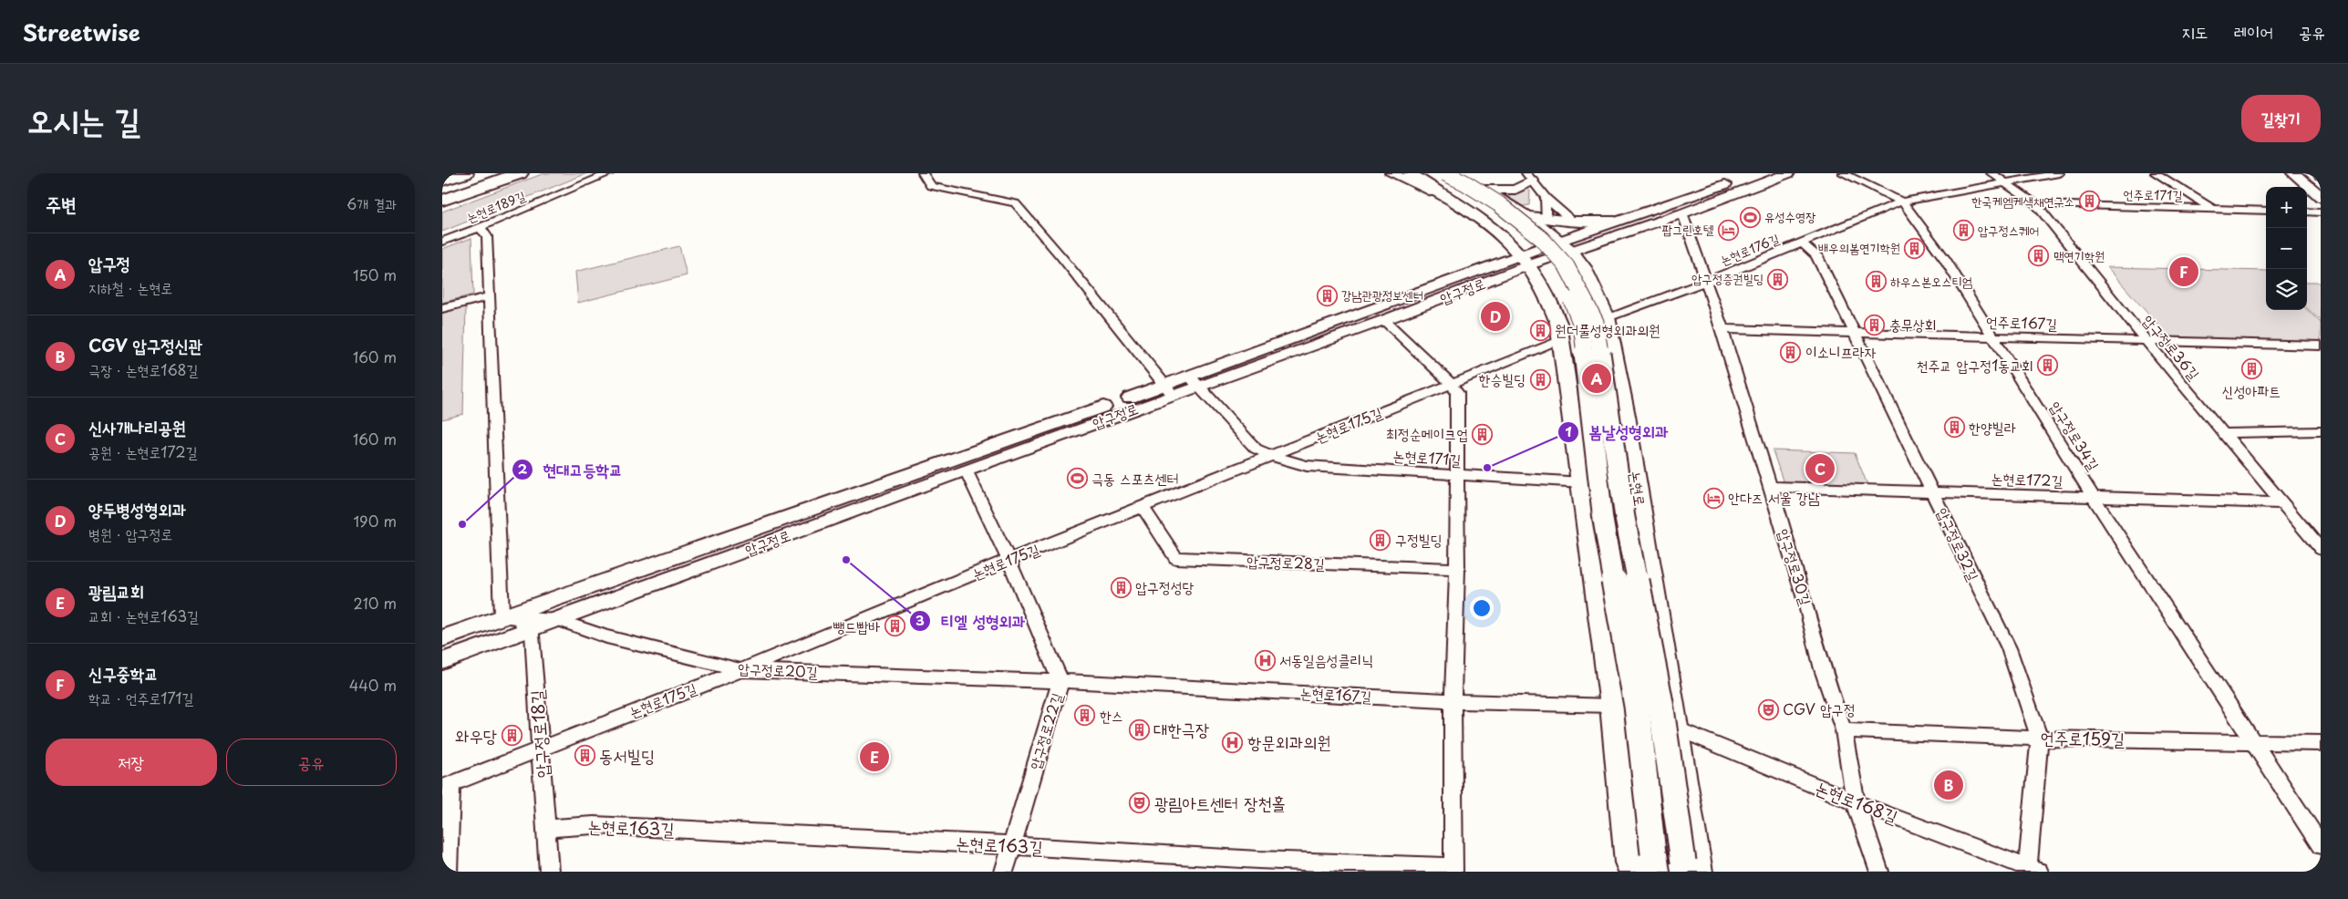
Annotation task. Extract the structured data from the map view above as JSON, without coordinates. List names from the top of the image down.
{
  "streets": {
    "main road": ["압구정로", "논현로"],
    "street": [
      "언주로171길",
      "논현로189길",
      "논현로176길",
      "언주로167길",
      "압구정로36길",
      "논현로175길",
      "압구정로34길",
      "논현로171길",
      "논현로172길",
      "압구정로32길",
      "압구정로28길",
      "압구정로30길",
      "압구정로20길",
      "논현로167길",
      "압구정로22길",
      "압구정로18길",
      "언주로159길",
      "논현로168길",
      "논현로163길"
    ]
  },
  "crossings": [
    ["언주로171길", "압구정로36길"],
    ["논현로176길", "압구정로36길"],
    ["논현로176길", "압구정로34길"],
    ["논현로176길", "논현로"],
    ["논현로176길", "압구정로32길"],
    ["논현로176길", "압구정로30길"],
    ["압구정로", "논현로171길"],
    ["압구정로", "논현로"],
    ["압구정로", "압구정로30길"],
    ["압구정로", "압구정로20길"],
    ["압구정로", "압구정로22길"],
    ["압구정로", "압구정로18길"],
    ["언주로167길", "압구정로36길"],
    ["언주로167길", "압구정로34길"],
    ["언주로167길", "압구정로32길"],
    ["언주로167길", "압구정로30길"],
    ["압구정로36길", "논현로172길"],
    ["논현로175길", "논현로171길"],
    ["논현로175길", "압구정로28길"],
    ["논현로175길", "압구정로20길"],
    ["논현로175길", "압구정로22길"],
    ["논현로175길", "압구정로18길"],
    ["압구정로34길", "논현로172길"],
    ["압구정로34길", "언주로159길"],
    ["논현로172길", "압구정로32길"],
    ["논현로172길", "압구정로30길"],
    ["논현로", "논현로168길"],
    ["압구정로32길", "언주로159길"],
    ["압구정로32길", "논현로168길"],
    ["압구정로30길", "언주로159길"],
    ["압구정로30길", "논현로168길"],
    ["압구정로20길", "논현로167길"],
    ["압구정로20길", "압구정로22길"],
    ["논현로167길", "압구정로22길"],
    ["압구정로22길", "논현로163길"],
    ["압구정로18길", "논현로163길"]
  ],
  "places": {
    "building": [
      "한국케엠케색채연구소",
      "압구정스퀘어",
      "배우의봄연기학원",
      "맥연기학원",
      "압구정증권빌딩",
      "하우스본오스티엄",
      "강남관광정보센터",
      "충무상회",
      "원더풀성형외과의원",
      "이소니프라자",
      "천주교 압구정1동교회",
      "신성아파트",
      "한승빌딩",
      "한양빌라",
      "최정순메이크업",
      "구정빌딩",
      "압구정성당",
      "뺑드빱바",
      "한스",
      "대한극장",
      "와우당",
      "동서빌딩"
    ],
    "sports": ["유성수영장", "극동 스포츠센터"],
    "hotel": ["팝그린호텔", "안다즈 서울 강남"],
    "other": ["봄날성형외과", "현대고등학교", "티엘 성형외과"],
    "hospital": ["서동일음성클리닉", "항문외과의원"],
    "theatre": ["CGV 압구정", "광림아트센터 장천홀"]
  },
  "page": {
    "header": "Streetwise",
    "nav": ["지도", "레이어", "공유"],
    "title": "오시는 길",
    "buttons": [
      "길찾기",
      ["저장", "공유"]
    ],
    "heading": ["주변", "6개 결과"],
    "map_buttons": ["+", "−"],
    "list": [
      {
        "mark": "A",
        "name": "압구정",
        "note": "지하철 · 논현로",
        "value": "150 m"
      },
      {
        "mark": "B",
        "name": "CGV 압구정신관",
        "note": "극장 · 논현로168길",
        "value": "160 m"
      },
      {
        "mark": "C",
        "name": "신사개나리공원",
        "note": "공원 · 논현로172길",
        "value": "160 m"
      },
      {
        "mark": "D",
        "name": "양두병성형외과",
        "note": "병원 · 압구정로",
        "value": "190 m"
      },
      {
        "mark": "E",
        "name": "광림교회",
        "note": "교회 · 논현로163길",
        "value": "210 m"
      },
      {
        "mark": "F",
        "name": "신구중학교",
        "note": "학교 · 언주로171길",
        "value": "440 m"
      }
    ],
    "pins": [
      "F",
      "D",
      "A",
      "C",
      "E",
      "B"
    ]
  }
}
